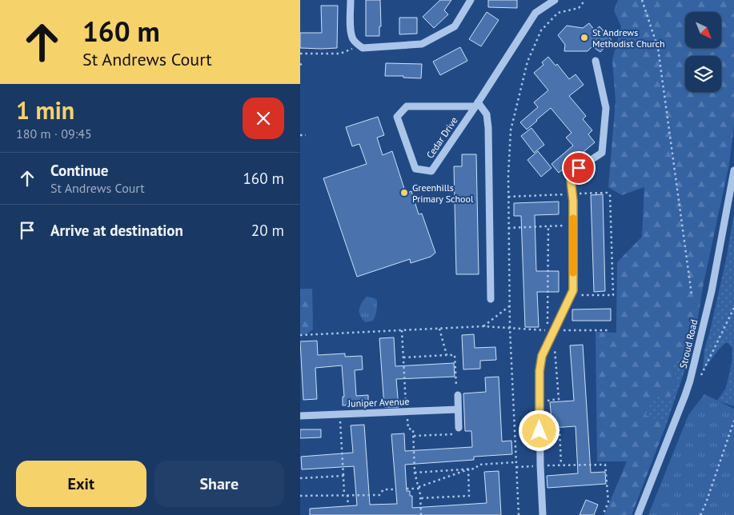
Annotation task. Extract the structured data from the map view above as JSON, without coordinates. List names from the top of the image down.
{
  "streets": {
    "street": ["Cedar Drive", "Stroud Road", "Juniper Avenue"]
  },
  "places": ["St Andrews Methodist Church", "Greenhills Primary School"],
  "north": "bottom right",
  "page": {
    "turn": ["160 m", "St Andrews Court"],
    "heading": ["1 min", "180 m · 09:45"],
    "list": [
      {
        "name": "Continue",
        "note": "St Andrews Court",
        "value": "160 m"
      },
      {
        "name": "Arrive at destination",
        "value": "20 m"
      }
    ],
    "buttons": ["Exit", "Share"]
  }
}
